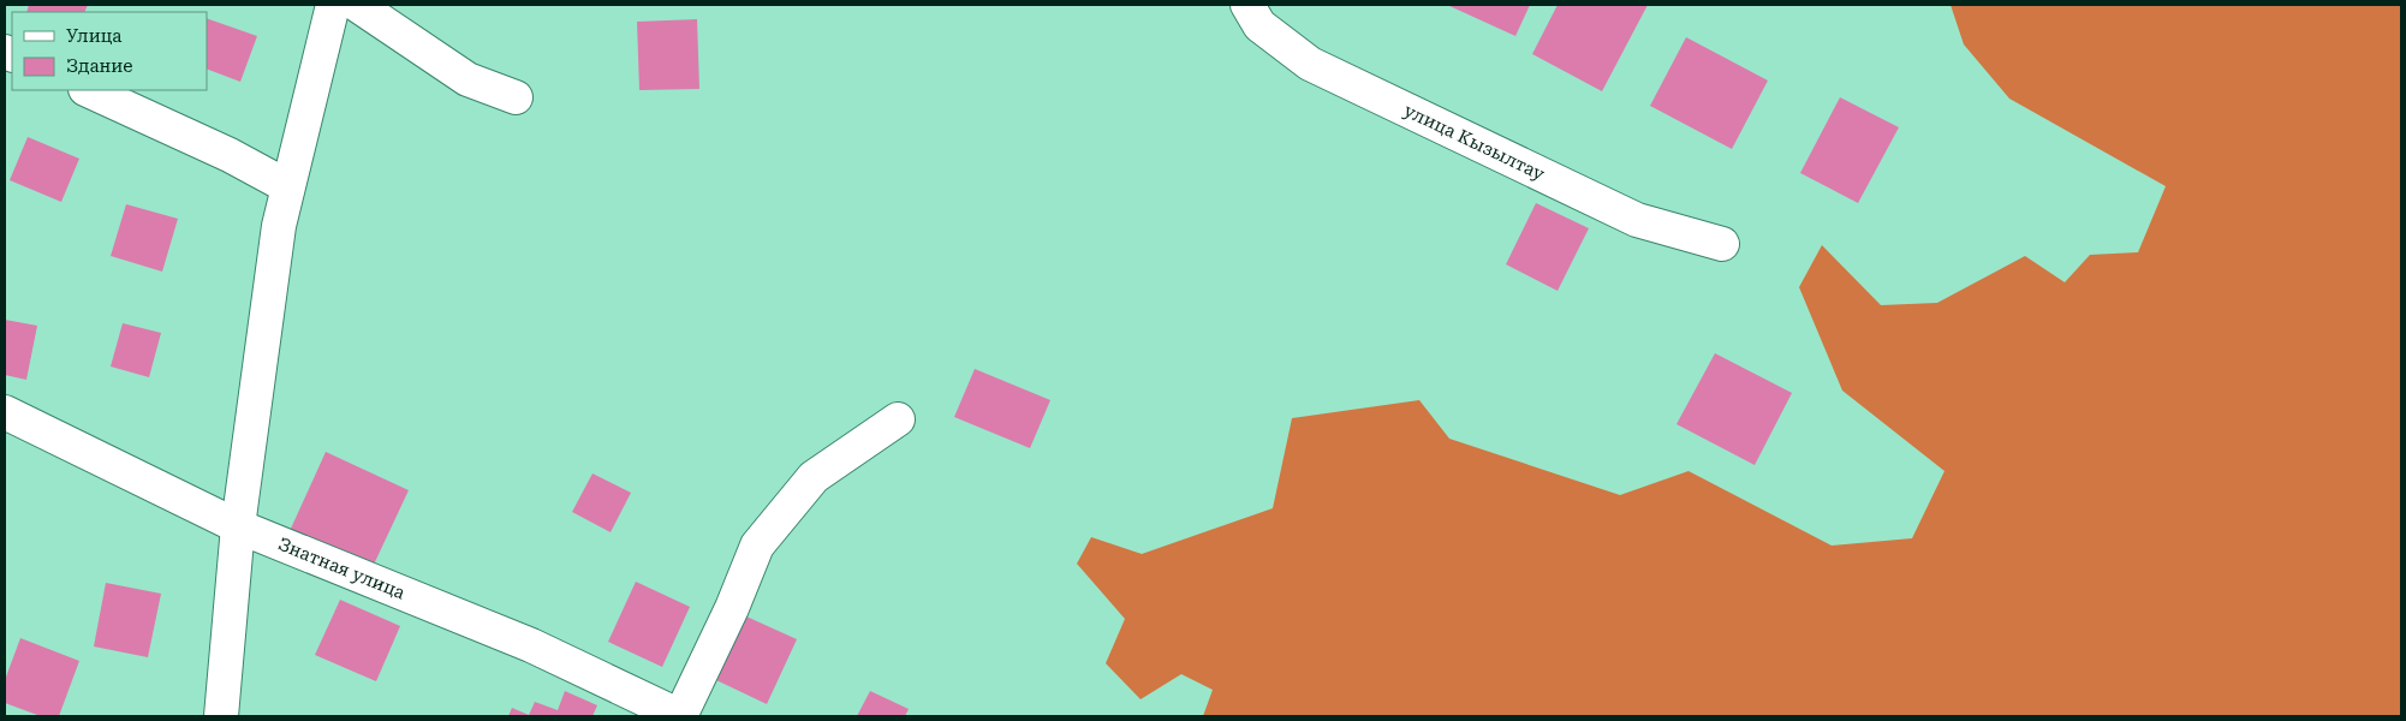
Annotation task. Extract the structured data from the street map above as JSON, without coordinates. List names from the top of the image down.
{
  "streets": {
    "street": ["улица Кызылтау", "Знатная улица"]
  },
  "legend": ["Улица", "Здание"]
}
